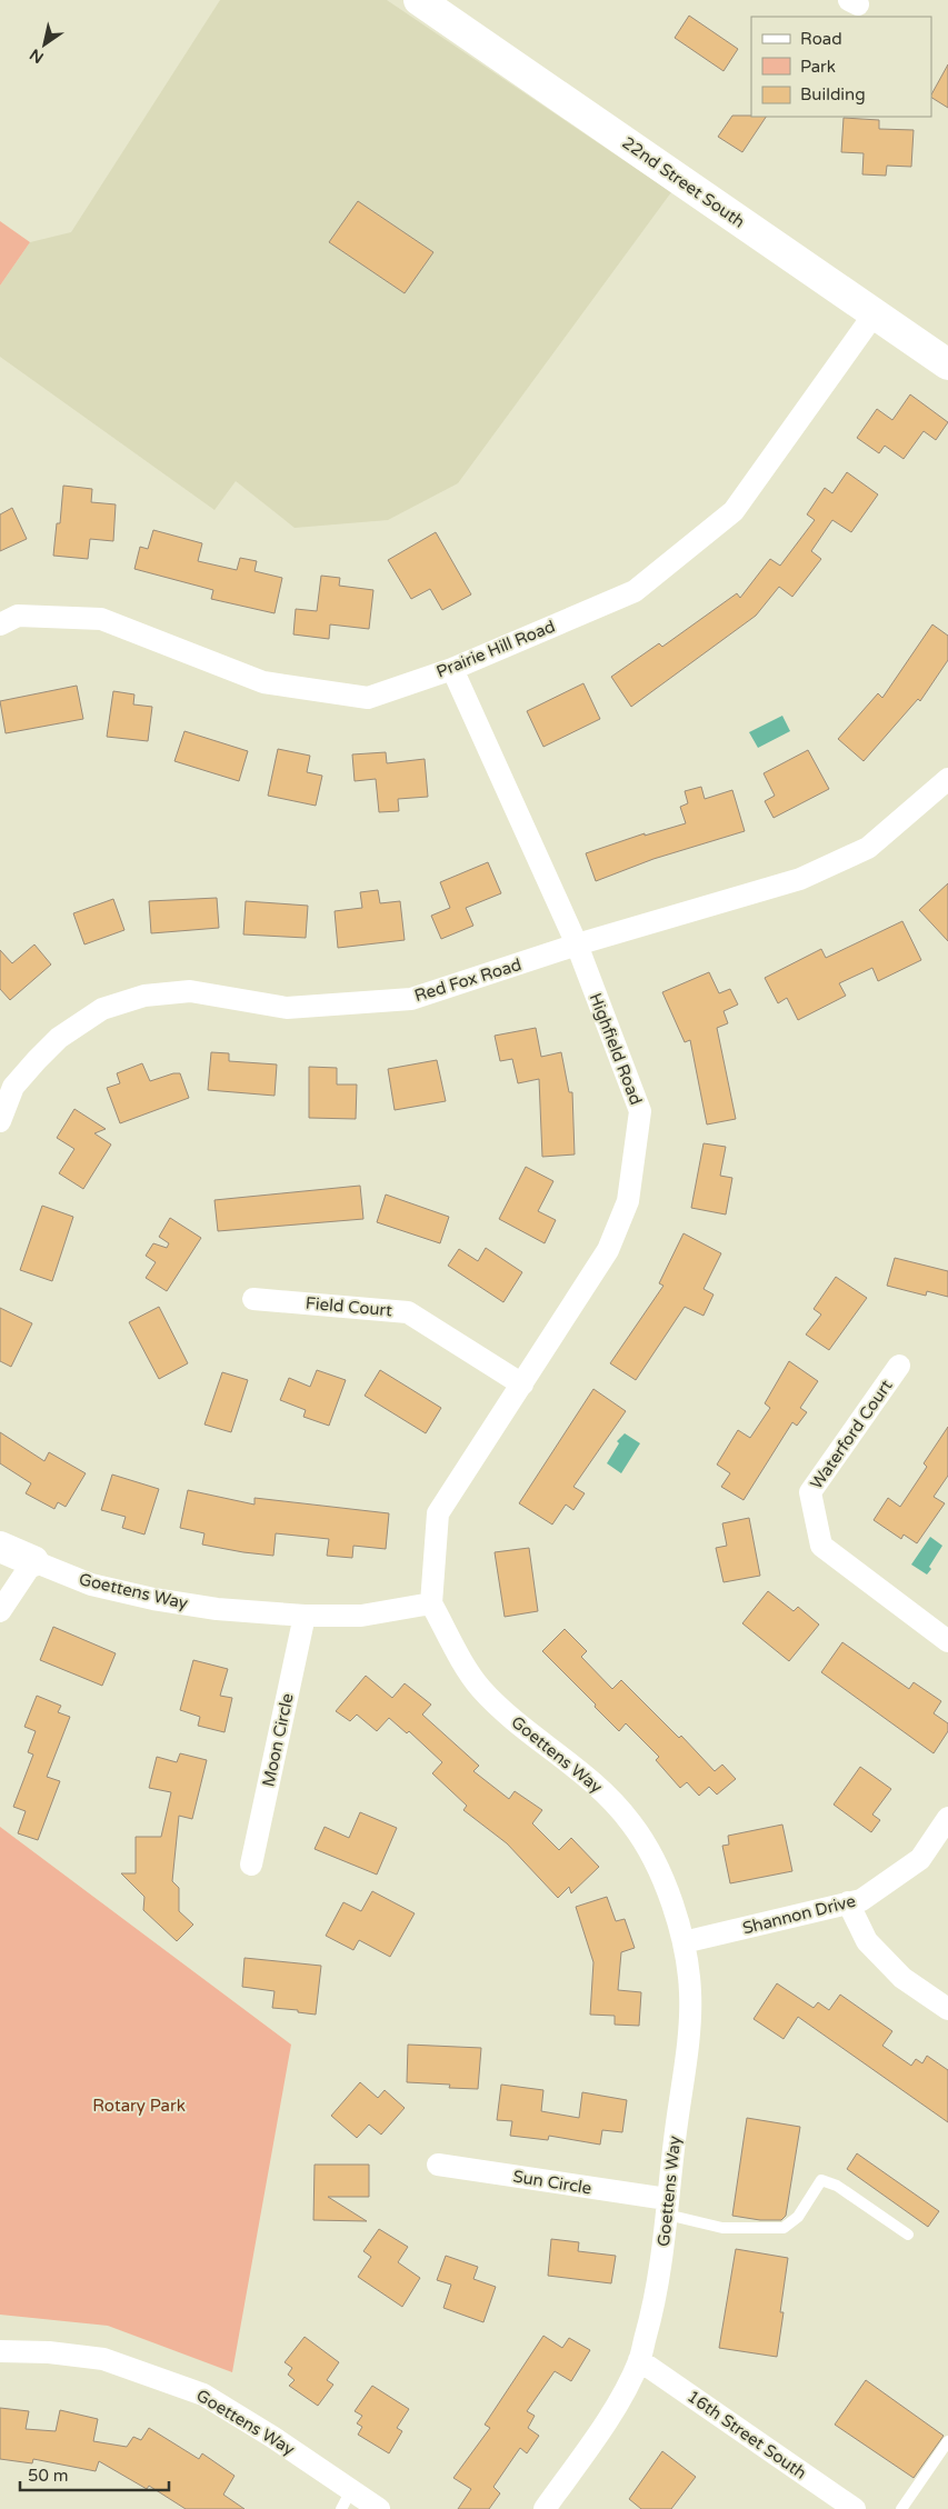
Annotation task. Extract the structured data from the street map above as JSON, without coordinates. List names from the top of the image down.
{
  "streets": {
    "street": [
      "22nd Street South",
      "Prairie Hill Road",
      "Red Fox Road",
      "Highfield Road",
      "Field Court",
      "Waterford Court",
      "Goettens Way",
      "Moon Circle",
      "Shannon Drive",
      "Sun Circle",
      "16th Street South"
    ]
  },
  "crossings": [
    ["22nd Street South", "Prairie Hill Road"],
    ["Prairie Hill Road", "Highfield Road"],
    ["Red Fox Road", "Highfield Road"],
    ["Highfield Road", "Field Court"],
    ["Highfield Road", "Goettens Way"],
    ["Goettens Way", "Moon Circle"],
    ["Goettens Way", "Shannon Drive"],
    ["Goettens Way", "Sun Circle"],
    ["Goettens Way", "16th Street South"]
  ],
  "parks": ["Rotary Park"],
  "legend": ["Road", "Park", "Building"],
  "scale_bar": "50 m",
  "north": "bottom left"
}
